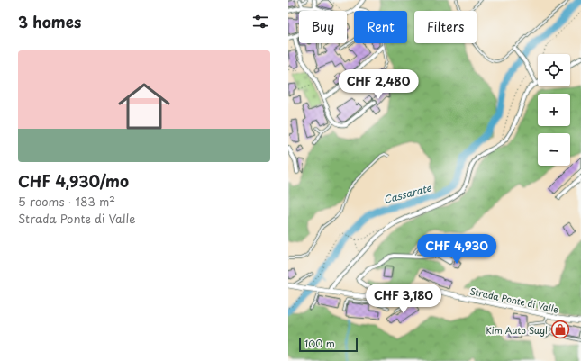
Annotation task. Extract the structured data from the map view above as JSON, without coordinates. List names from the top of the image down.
{
  "streets": {
    "street": ["Strada Ponte di Valle"]
  },
  "water": ["Cassarate"],
  "places": {
    "shop": ["Kim Auto Sagl"]
  },
  "scale_bar": "100 m",
  "page": {
    "heading": "3 homes",
    "chip": ["Buy", "Rent", "Filters"],
    "list": [
      {
        "name": "CHF 4,930/mo",
        "note": "5 rooms · 183 m² · Strada Ponte di Valle"
      }
    ],
    "map_buttons": ["+", "−"],
    "price": ["CHF 2,480", "CHF 4,930", "CHF 3,180"],
    "scale": "100 m"
  }
}
